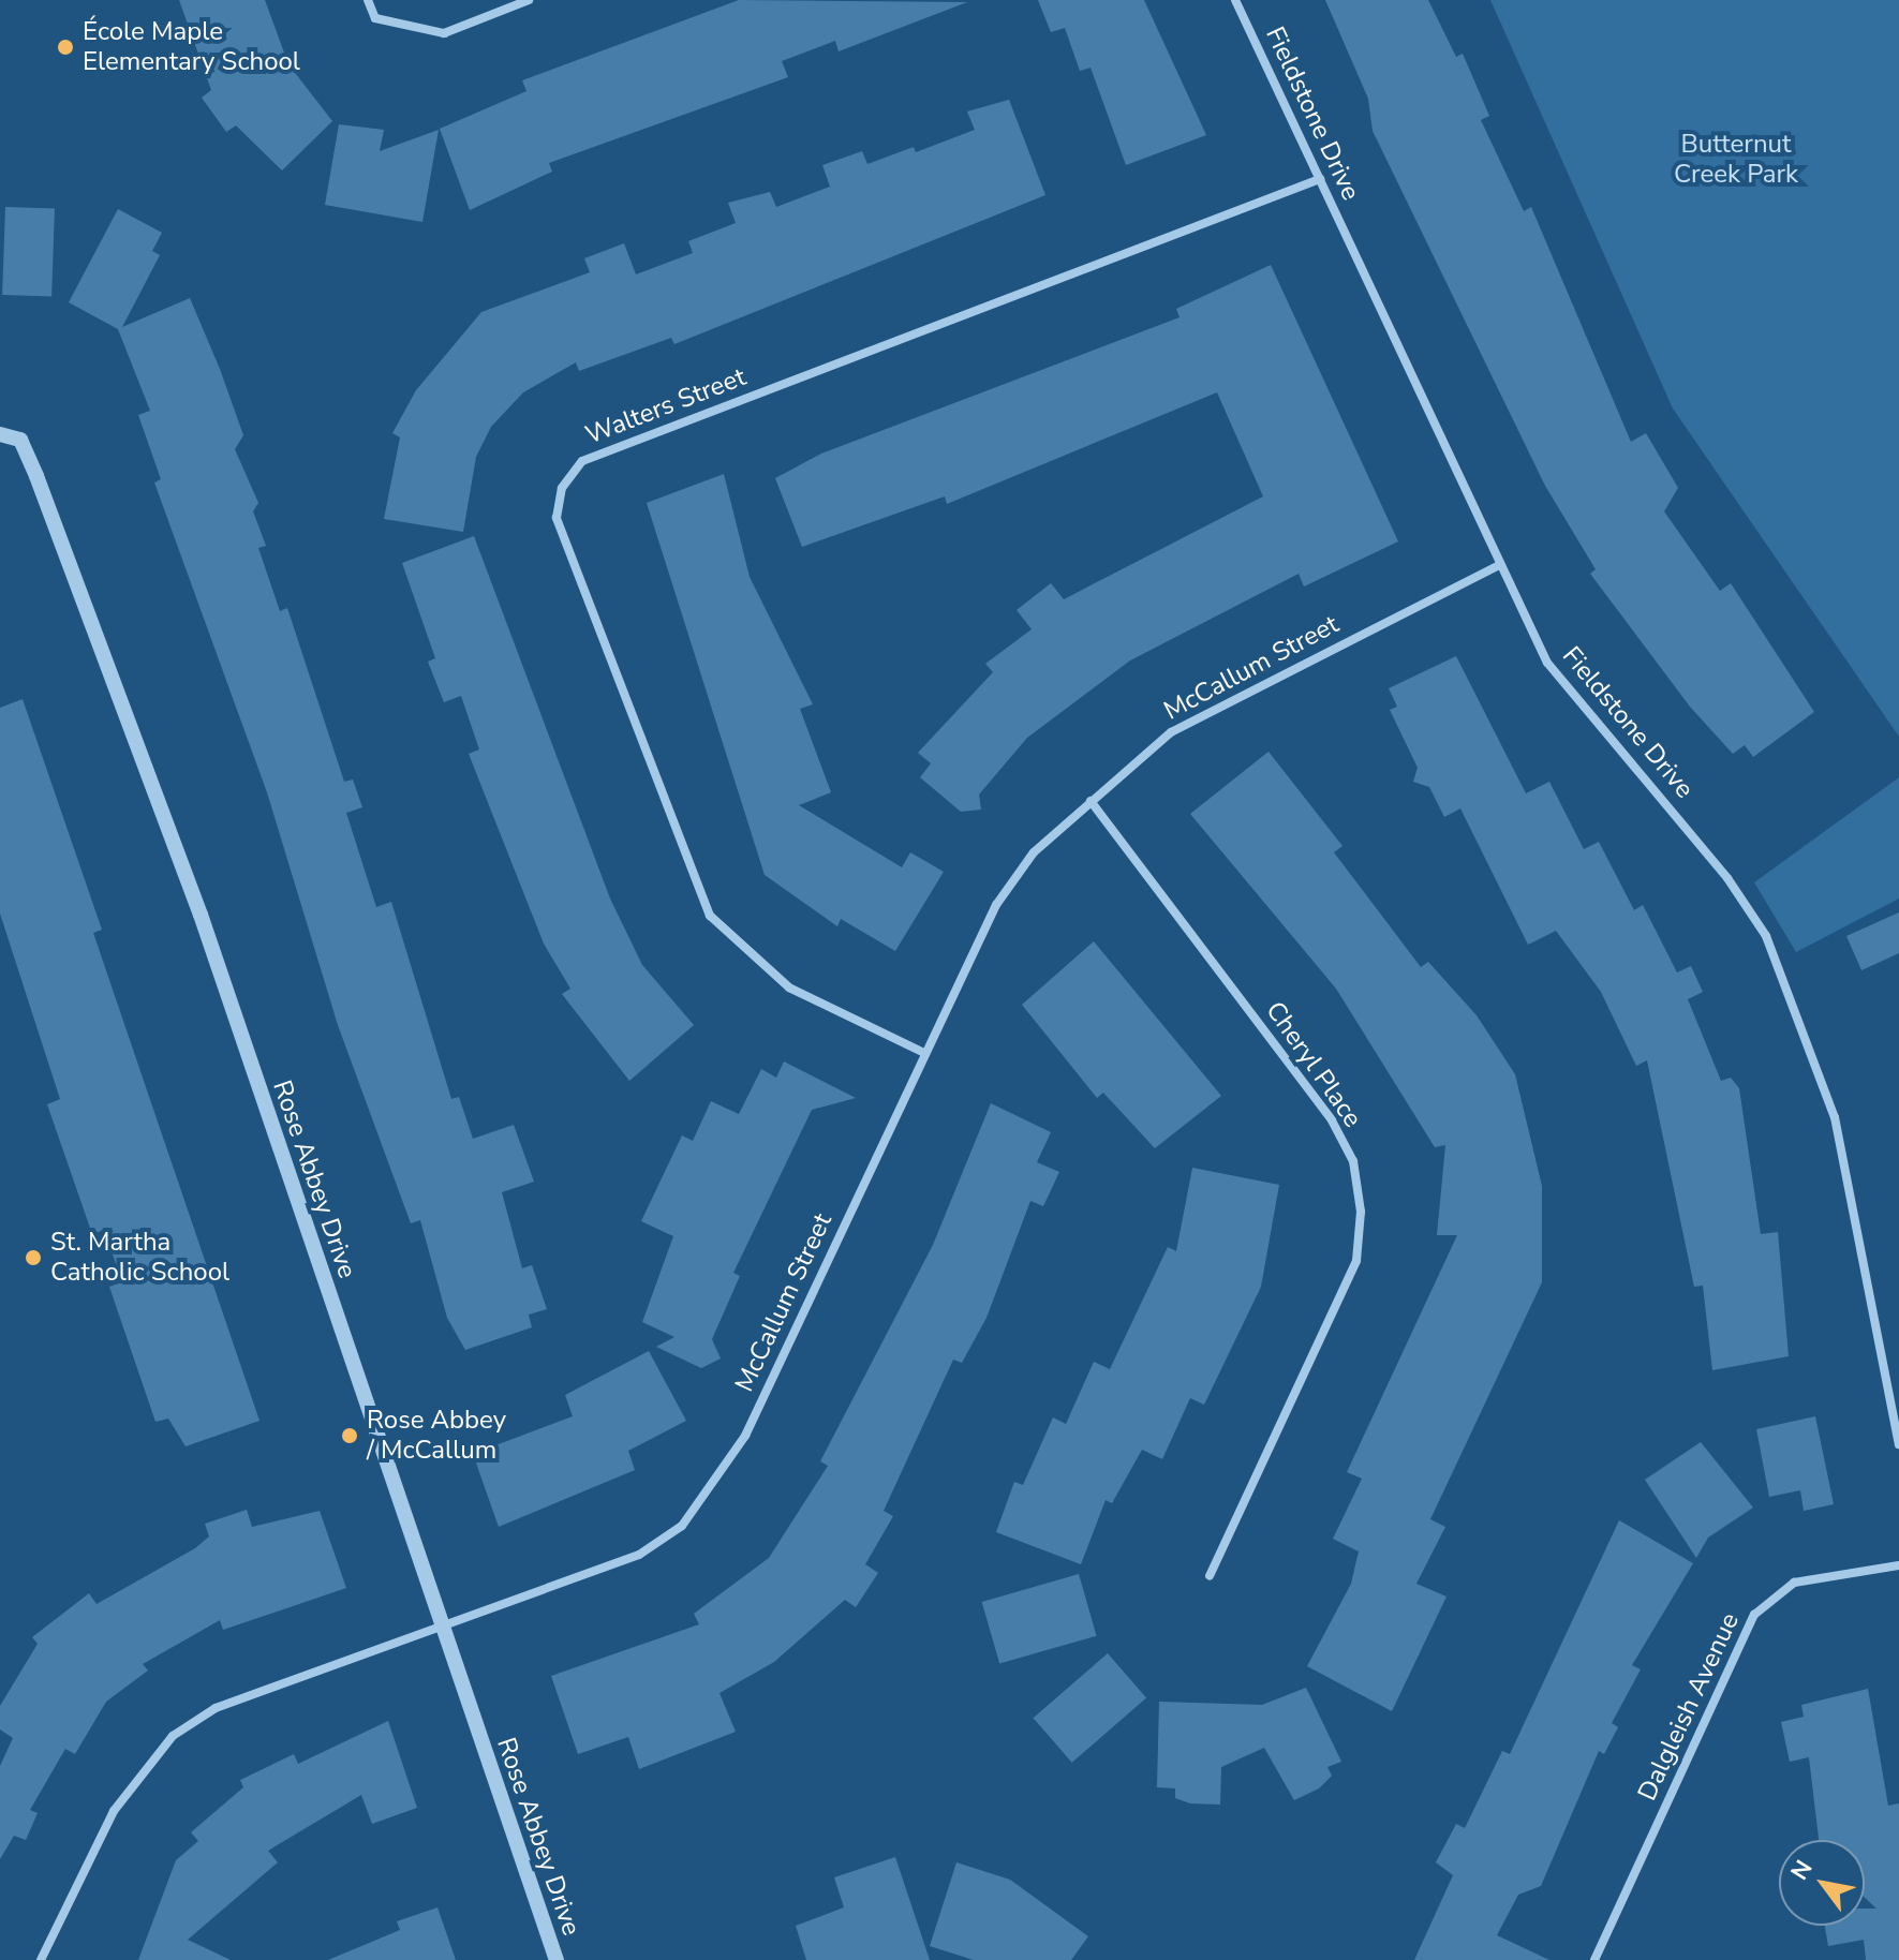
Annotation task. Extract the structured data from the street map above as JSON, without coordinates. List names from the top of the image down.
{
  "streets": {
    "street": [
      "Fieldstone Drive",
      "Walters Street",
      "McCallum Street",
      "Cheryl Place",
      "Rose Abbey Drive",
      "Dalgleish Avenue"
    ]
  },
  "crossings": [
    ["Fieldstone Drive", "Walters Street"],
    ["Fieldstone Drive", "McCallum Street"],
    ["Walters Street", "McCallum Street"],
    ["McCallum Street", "Cheryl Place"],
    ["McCallum Street", "Rose Abbey Drive"]
  ],
  "parks": ["Butternut Creek Park"],
  "places": ["École Maple Elementary School", "St. Martha Catholic School", "Rose Abbey / McCallum"],
  "north": "top left"
}
